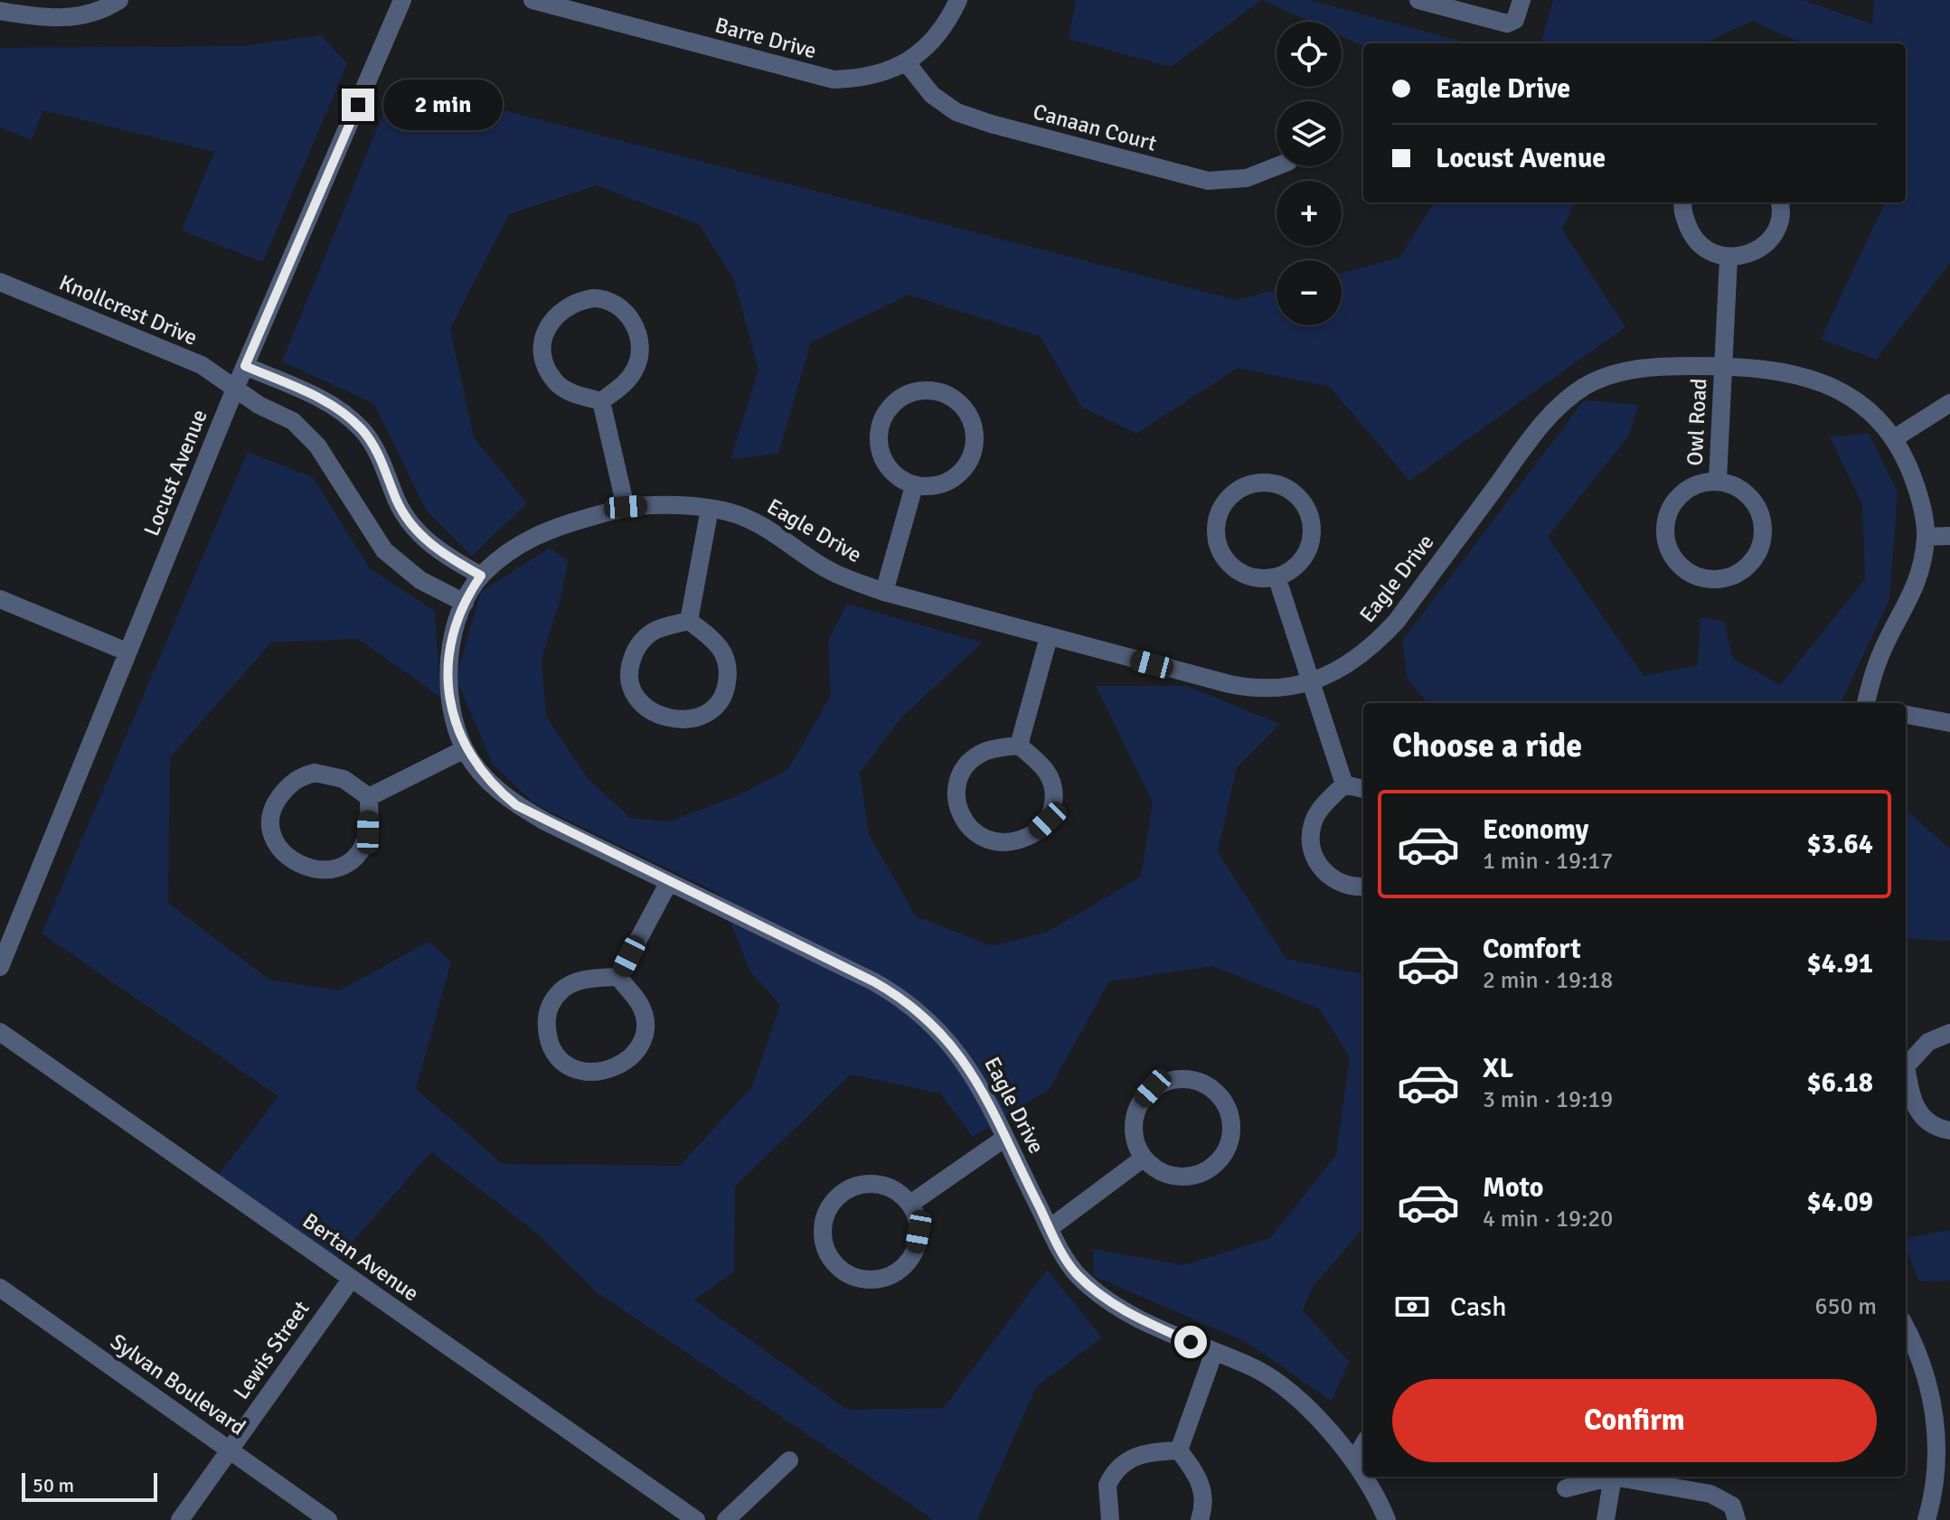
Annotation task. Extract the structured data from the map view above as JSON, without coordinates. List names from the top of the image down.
{
  "streets": {
    "street": [
      "Barre Drive",
      "Canaan Court",
      "Knollcrest Drive",
      "Owl Road",
      "Locust Avenue",
      "Eagle Drive",
      "Bertan Avenue",
      "Lewis Street",
      "Sylvan Boulevard"
    ]
  },
  "crossings": [
    ["Barre Drive", "Canaan Court"],
    ["Knollcrest Drive", "Locust Avenue"],
    ["Knollcrest Drive", "Eagle Drive"],
    ["Owl Road", "Eagle Drive"],
    ["Bertan Avenue", "Lewis Street"],
    ["Lewis Street", "Sylvan Boulevard"]
  ],
  "scale_bar": "50 m",
  "page": {
    "map_buttons": ["+", "−"],
    "banner": ["Eagle Drive", "Locust Avenue"],
    "bubble": "2 min",
    "heading": "Choose a ride",
    "list": [
      {
        "name": "Economy",
        "note": "1 min · 19:17",
        "value": "$3.64"
      },
      {
        "name": "Comfort",
        "note": "2 min · 19:18",
        "value": "$4.91"
      },
      {
        "name": "XL",
        "note": "3 min · 19:19",
        "value": "$6.18"
      },
      {
        "name": "Moto",
        "note": "4 min · 19:20",
        "value": "$4.09"
      }
    ],
    "pay": ["Cash", "650 m"],
    "buttons": "Confirm",
    "scale": "50 m"
  }
}
